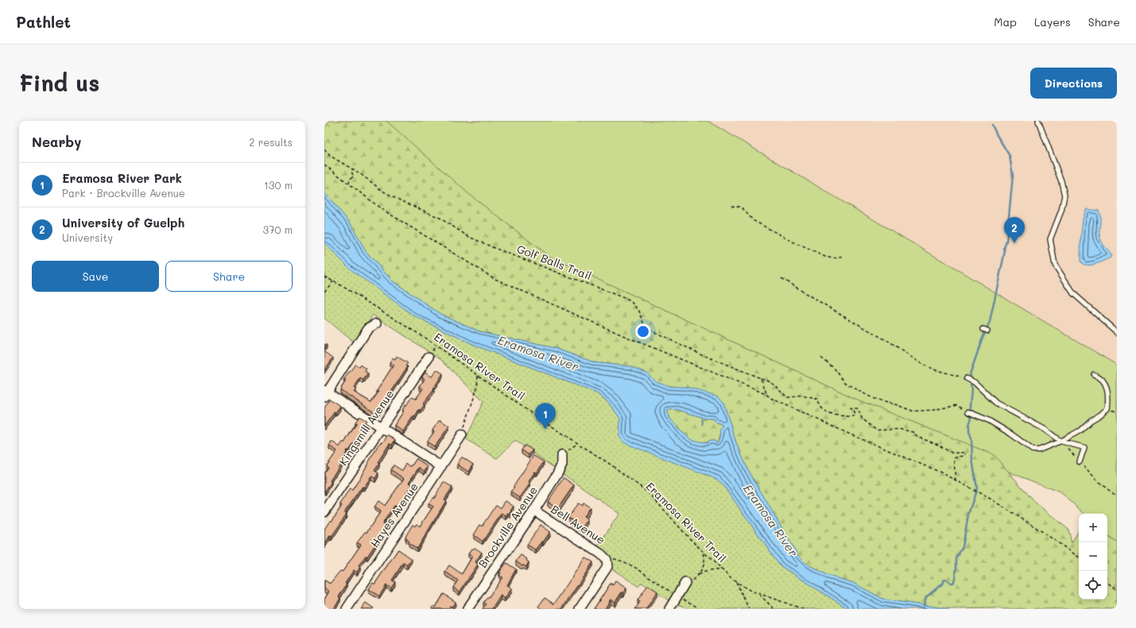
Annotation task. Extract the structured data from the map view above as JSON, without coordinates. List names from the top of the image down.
{
  "streets": {
    "street": [
      "Kingsmill Avenue",
      "Hayes Avenue",
      "Bell Avenue",
      "Brockville Avenue"
    ],
    "path": ["Golf Balls Trail", "Eramosa River Trail"]
  },
  "crossings": [
    ["Bell Avenue", "Brockville Avenue"]
  ],
  "water": ["Eramosa River"],
  "page": {
    "header": "Pathlet",
    "nav": ["Map", "Layers", "Share"],
    "buttons": [
      "Directions",
      ["Save", "Share"]
    ],
    "title": "Find us",
    "heading": ["Nearby", "2 results"],
    "list": [
      {
        "mark": "1",
        "name": "Eramosa River Park",
        "note": "Park · Brockville Avenue",
        "value": "130 m"
      },
      {
        "mark": "2",
        "name": "University of Guelph",
        "note": "University",
        "value": "370 m"
      }
    ],
    "pins": ["2", "1"],
    "map_buttons": ["+", "−"]
  }
}
